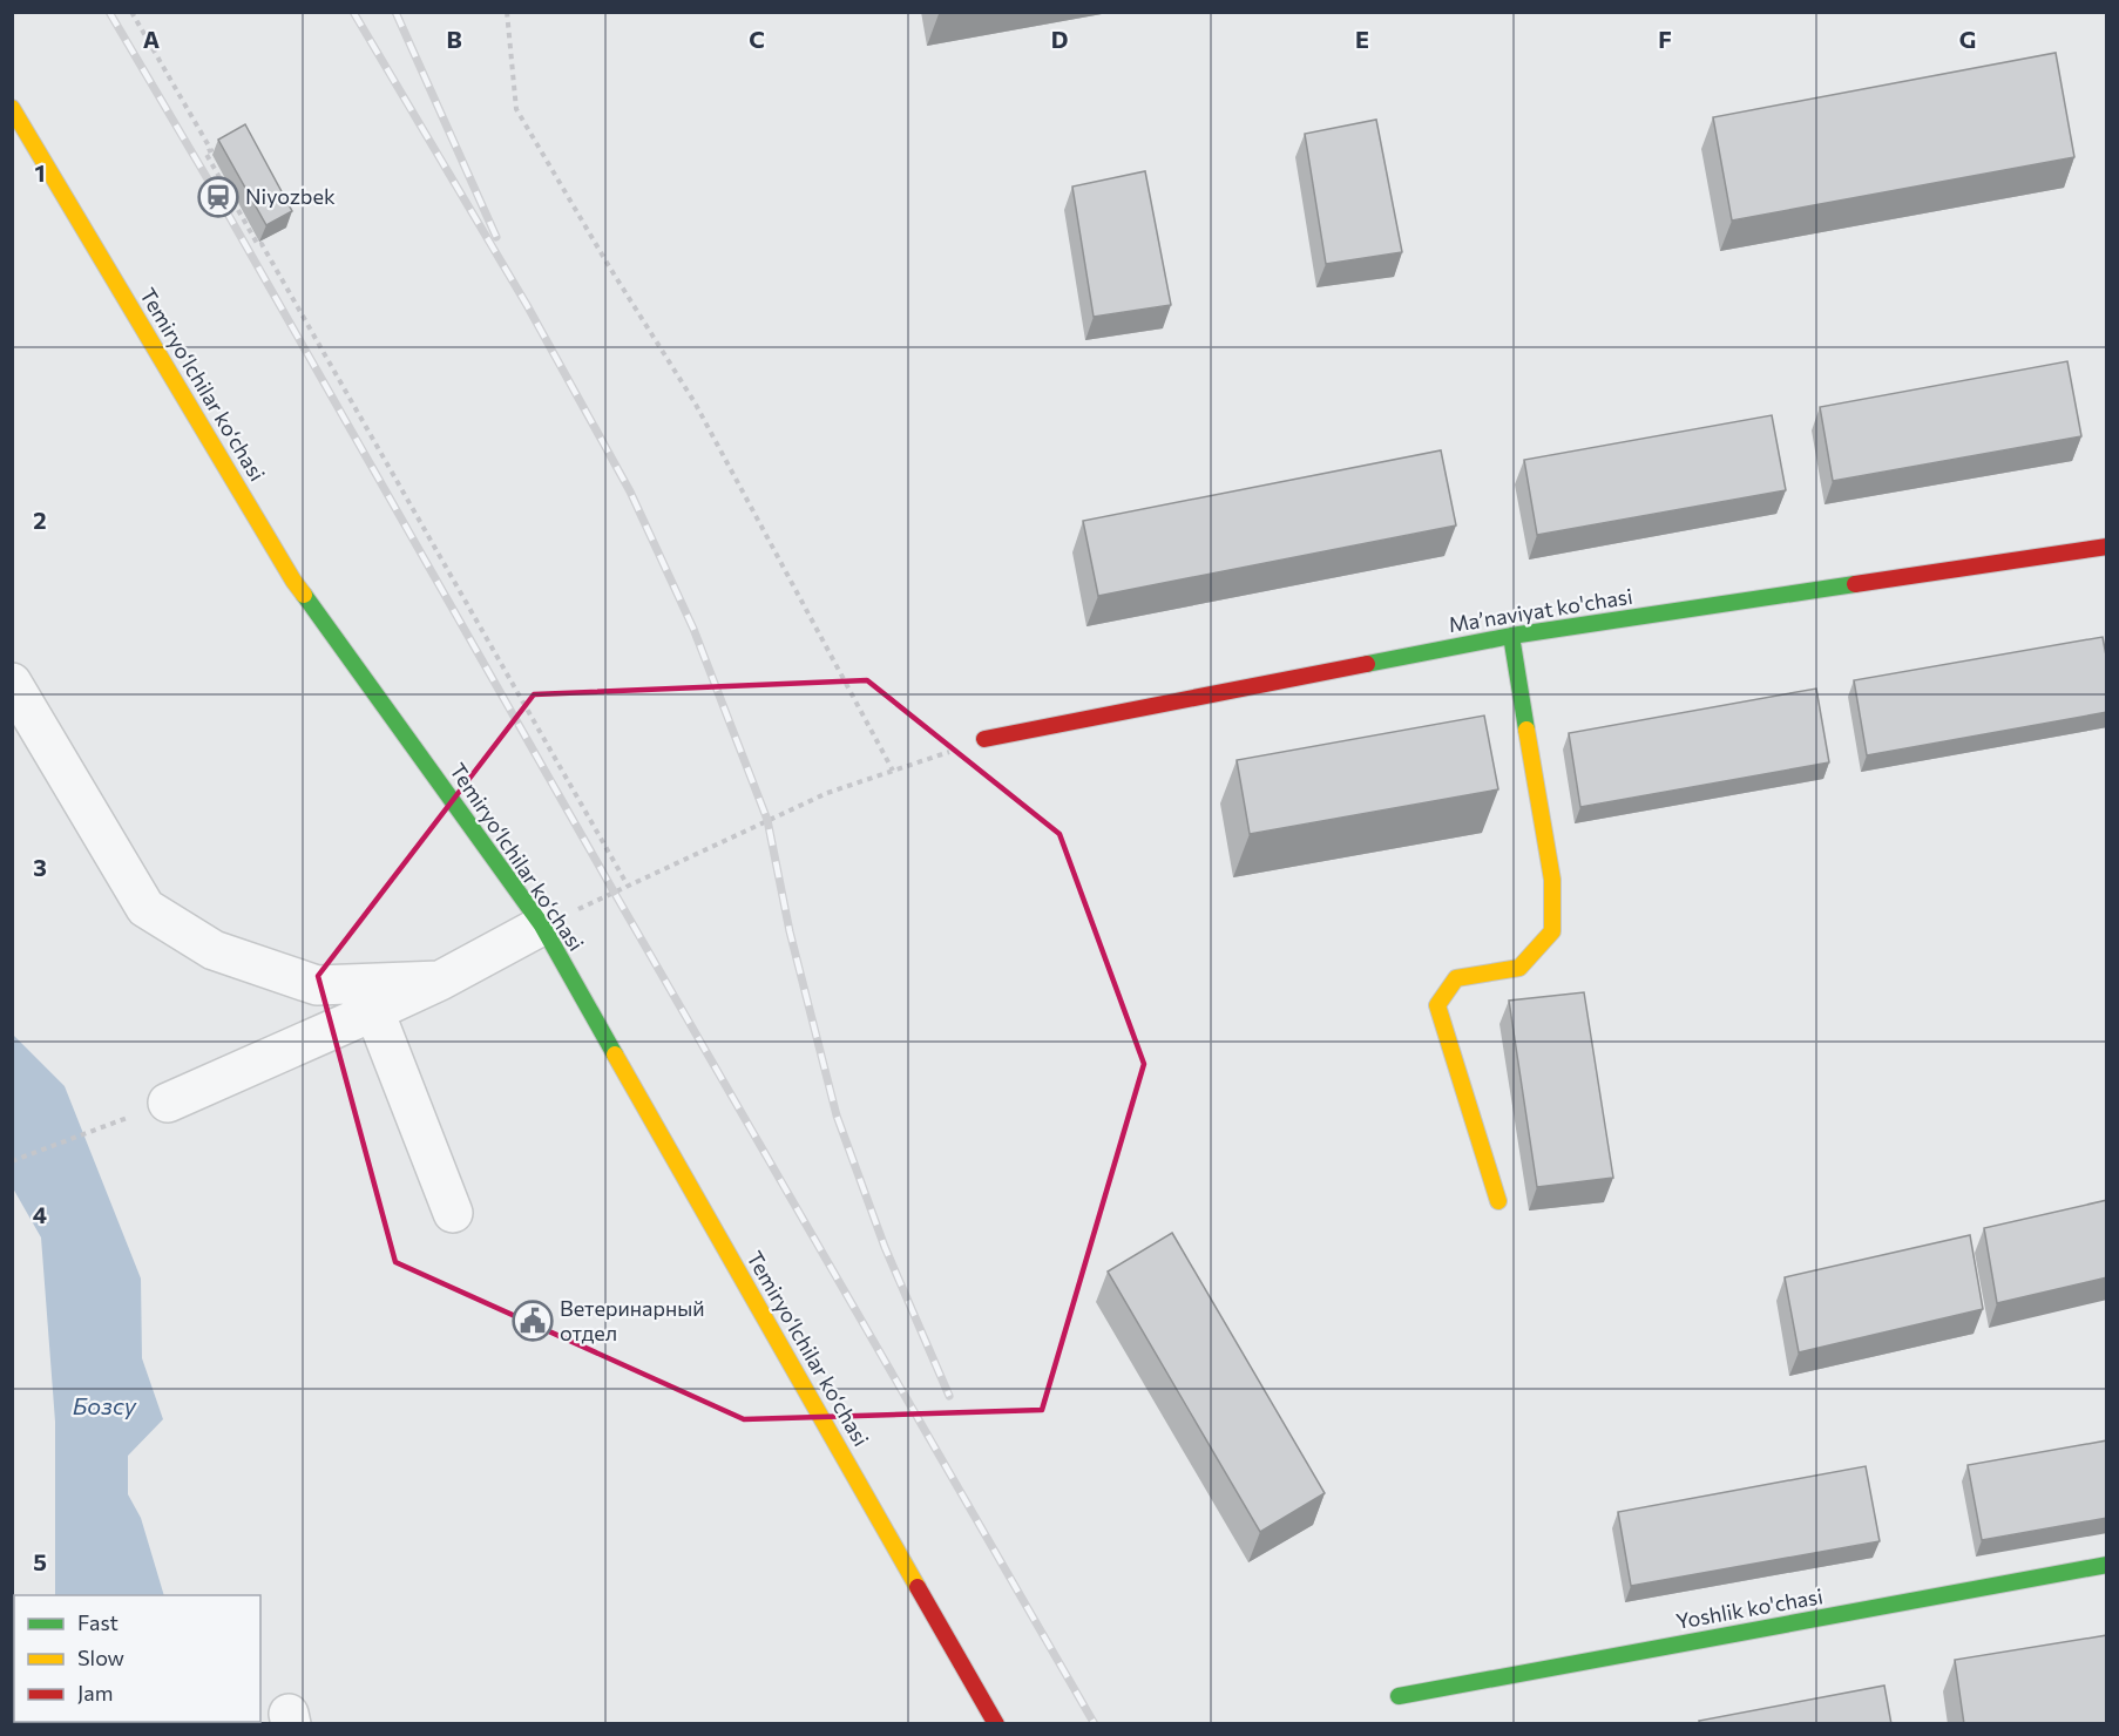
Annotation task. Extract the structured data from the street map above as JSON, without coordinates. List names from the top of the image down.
{
  "streets": {
    "street": ["Temiryo‘lchilar ko‘chasi", "Ma’naviyat ko'chasi", "Yoshlik ko'chasi"]
  },
  "water": ["Бозсу"],
  "places": {
    "station": ["Niyozbek"],
    "public building": ["Ветеринарный отдел"]
  },
  "legend": ["Fast", "Slow", "Jam"],
  "grid": {
    "columns": [
      "A",
      "B",
      "C",
      "D",
      "E",
      "F",
      "G"
    ],
    "rows": [
      "1",
      "2",
      "3",
      "4",
      "5"
    ]
  }
}
